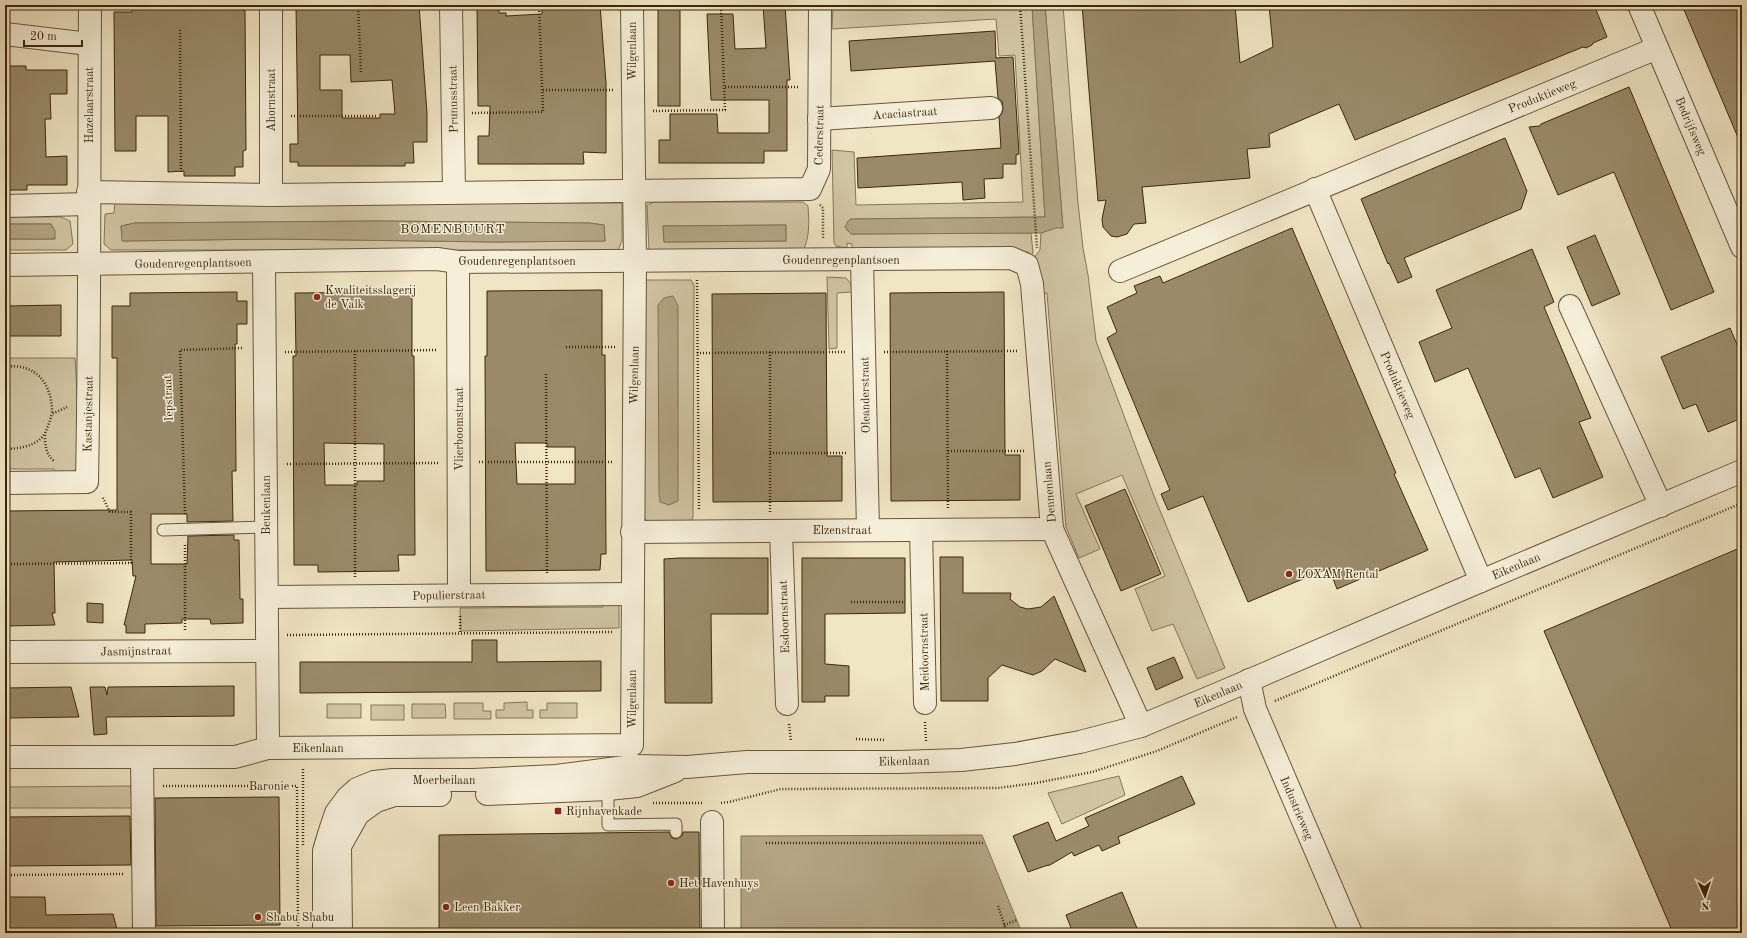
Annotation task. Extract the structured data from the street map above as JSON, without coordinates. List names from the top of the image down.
{
  "streets": {
    "street": [
      "Wilgenlaan",
      "Produktieweg",
      "Prunusstraat",
      "Ahornstraat",
      "Hazelaarstraat",
      "Acaciastraat",
      "Bedrijfsweg",
      "Cederstraat",
      "Goudenregenplantsoen",
      "Oleanderstraat",
      "Kastanjestraat",
      "Vlierboomstraat",
      "Dennenlaan",
      "Beukenlaan",
      "Elzenstraat",
      "Eikenlaan",
      "Populierstraat",
      "Esdoornstraat",
      "Jasmijnstraat",
      "Meidoornstraat",
      "Moerbeilaan",
      "Industrieweg"
    ],
    "path": ["Iepstraat", "Baronie"]
  },
  "crossings": [
    ["Wilgenlaan", "Goudenregenplantsoen"],
    ["Wilgenlaan", "Elzenstraat"],
    ["Wilgenlaan", "Eikenlaan"],
    ["Wilgenlaan", "Populierstraat"],
    ["Produktieweg", "Bedrijfsweg"],
    ["Produktieweg", "Eikenlaan"],
    ["Hazelaarstraat", "Goudenregenplantsoen"],
    ["Hazelaarstraat", "Kastanjestraat"],
    ["Acaciastraat", "Cederstraat"],
    ["Goudenregenplantsoen", "Oleanderstraat"],
    ["Goudenregenplantsoen", "Kastanjestraat"],
    ["Goudenregenplantsoen", "Vlierboomstraat"],
    ["Goudenregenplantsoen", "Dennenlaan"],
    ["Goudenregenplantsoen", "Beukenlaan"],
    ["Oleanderstraat", "Elzenstraat"],
    ["Iepstraat", "Beukenlaan"],
    ["Iepstraat", "Jasmijnstraat"],
    ["Vlierboomstraat", "Populierstraat"],
    ["Dennenlaan", "Elzenstraat"],
    ["Dennenlaan", "Eikenlaan"],
    ["Beukenlaan", "Eikenlaan"],
    ["Beukenlaan", "Populierstraat"],
    ["Beukenlaan", "Jasmijnstraat"],
    ["Elzenstraat", "Esdoornstraat"],
    ["Elzenstraat", "Meidoornstraat"],
    ["Eikenlaan", "Moerbeilaan"],
    ["Eikenlaan", "Industrieweg"]
  ],
  "districts": ["BOMENBUURT"],
  "places": {
    "other": [
      "Kwaliteitsslagerij de Valk",
      "LOXAM Rental",
      "Het Havenhuys",
      "Leen Bakker",
      "Shabu Shabu"
    ],
    "transit": ["Rijnhavenkade"]
  },
  "scale_bar": "20 m",
  "north": "bottom"
}
